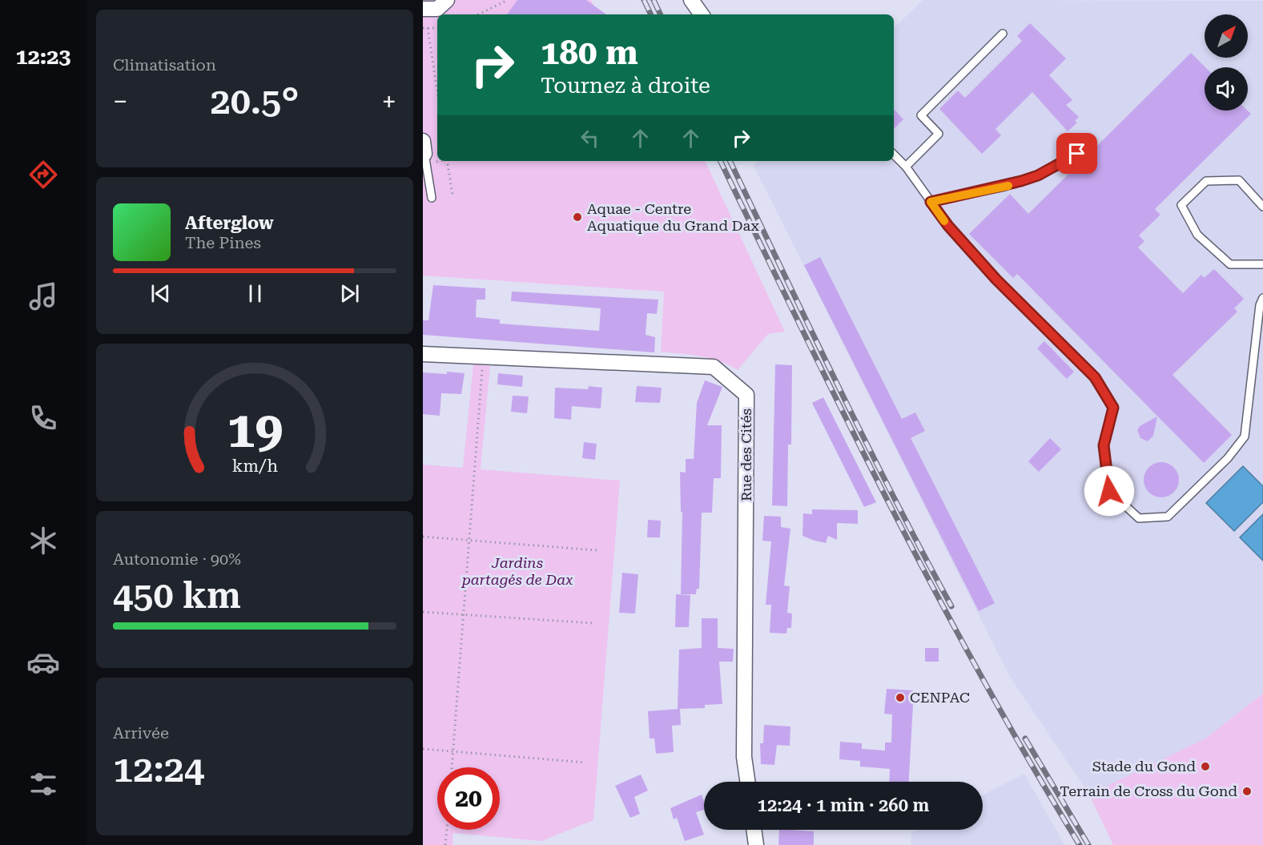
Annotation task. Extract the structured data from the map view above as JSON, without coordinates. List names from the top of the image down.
{
  "streets": {
    "street": ["Rue des Cités"]
  },
  "parks": ["Jardins partagés de Dax"],
  "places": [
    "Aquae - Centre Aquatique du Grand Dax",
    "CENPAC",
    "Stade du Gond",
    "Terrain de Cross du Gond"
  ],
  "north": "top right",
  "page": {
    "tabs": "12:23",
    "tile": [
      "Climatisation",
      ["Autonomie · 90%", "450 km"],
      ["Arrivée", "12:24"]
    ],
    "turn": ["180 m", "Tournez à droite"],
    "heat": ["−", "20.5°", "+"],
    "song": ["Afterglow", "The Pines"],
    "limit": "20",
    "trip": "12:24 · 1 min · 260 m",
    "gauge": ["19", "km/h"]
  }
}
